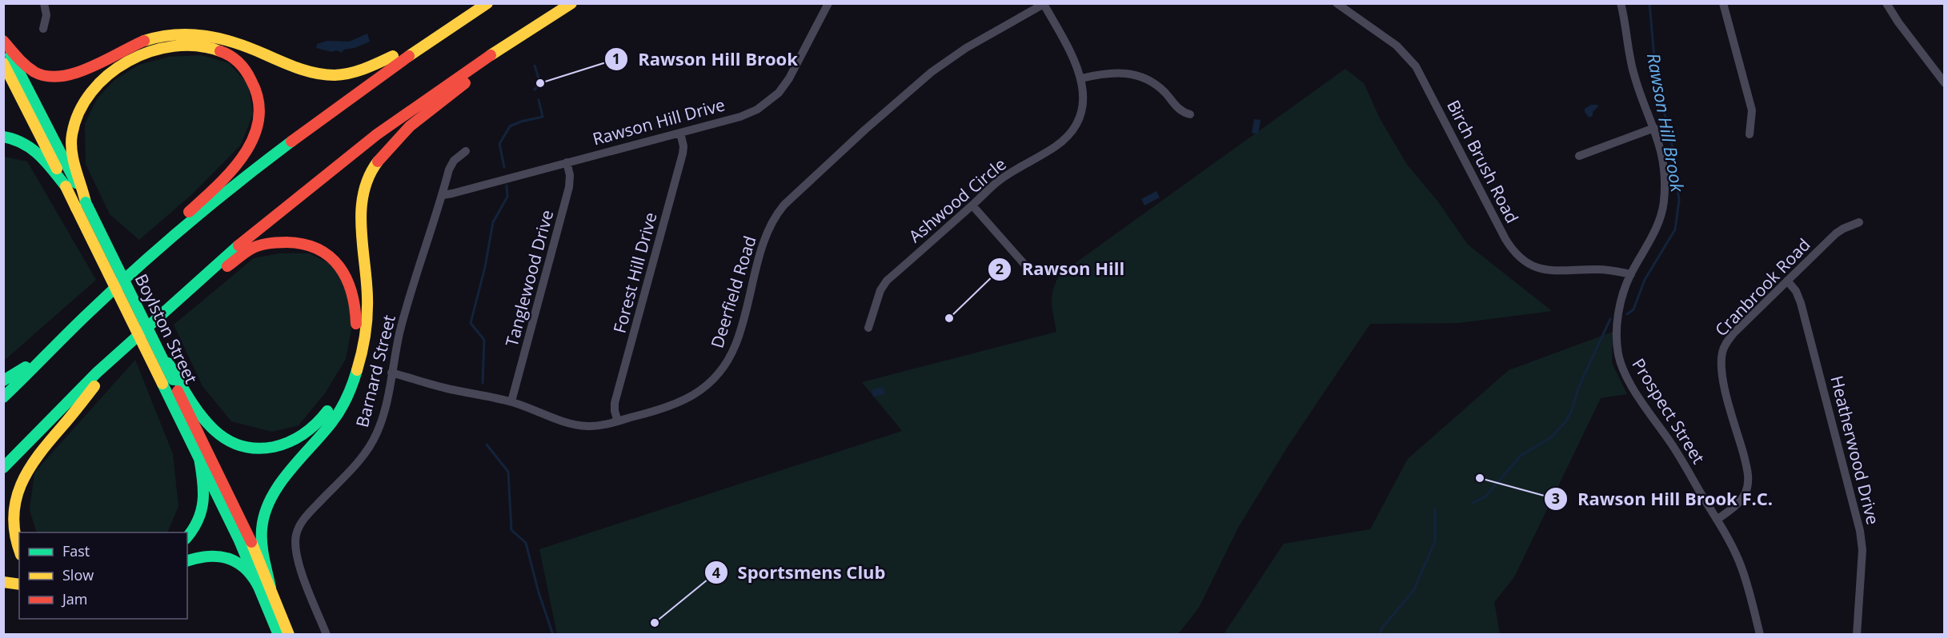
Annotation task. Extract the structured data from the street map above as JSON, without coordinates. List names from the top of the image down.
{
  "streets": {
    "main road": ["Boylston Street"],
    "street": [
      "Rawson Hill Drive",
      "Birch Brush Road",
      "Ashwood Circle",
      "Forest Hill Drive",
      "Tanglewood Drive",
      "Cranbrook Road",
      "Deerfield Road",
      "Barnard Street",
      "Prospect Street",
      "Heatherwood Drive"
    ]
  },
  "crossings": [
    ["Rawson Hill Drive", "Forest Hill Drive"],
    ["Rawson Hill Drive", "Tanglewood Drive"],
    ["Rawson Hill Drive", "Barnard Street"],
    ["Birch Brush Road", "Prospect Street"],
    ["Ashwood Circle", "Deerfield Road"],
    ["Forest Hill Drive", "Deerfield Road"],
    ["Tanglewood Drive", "Deerfield Road"],
    ["Cranbrook Road", "Prospect Street"],
    ["Cranbrook Road", "Heatherwood Drive"],
    ["Deerfield Road", "Barnard Street"]
  ],
  "water": ["Rawson Hill Brook"],
  "places": [
    "Rawson Hill Brook",
    "Rawson Hill",
    "Rawson Hill Brook F.C.",
    "Sportsmens Club"
  ],
  "legend": ["Fast", "Slow", "Jam"]
}
